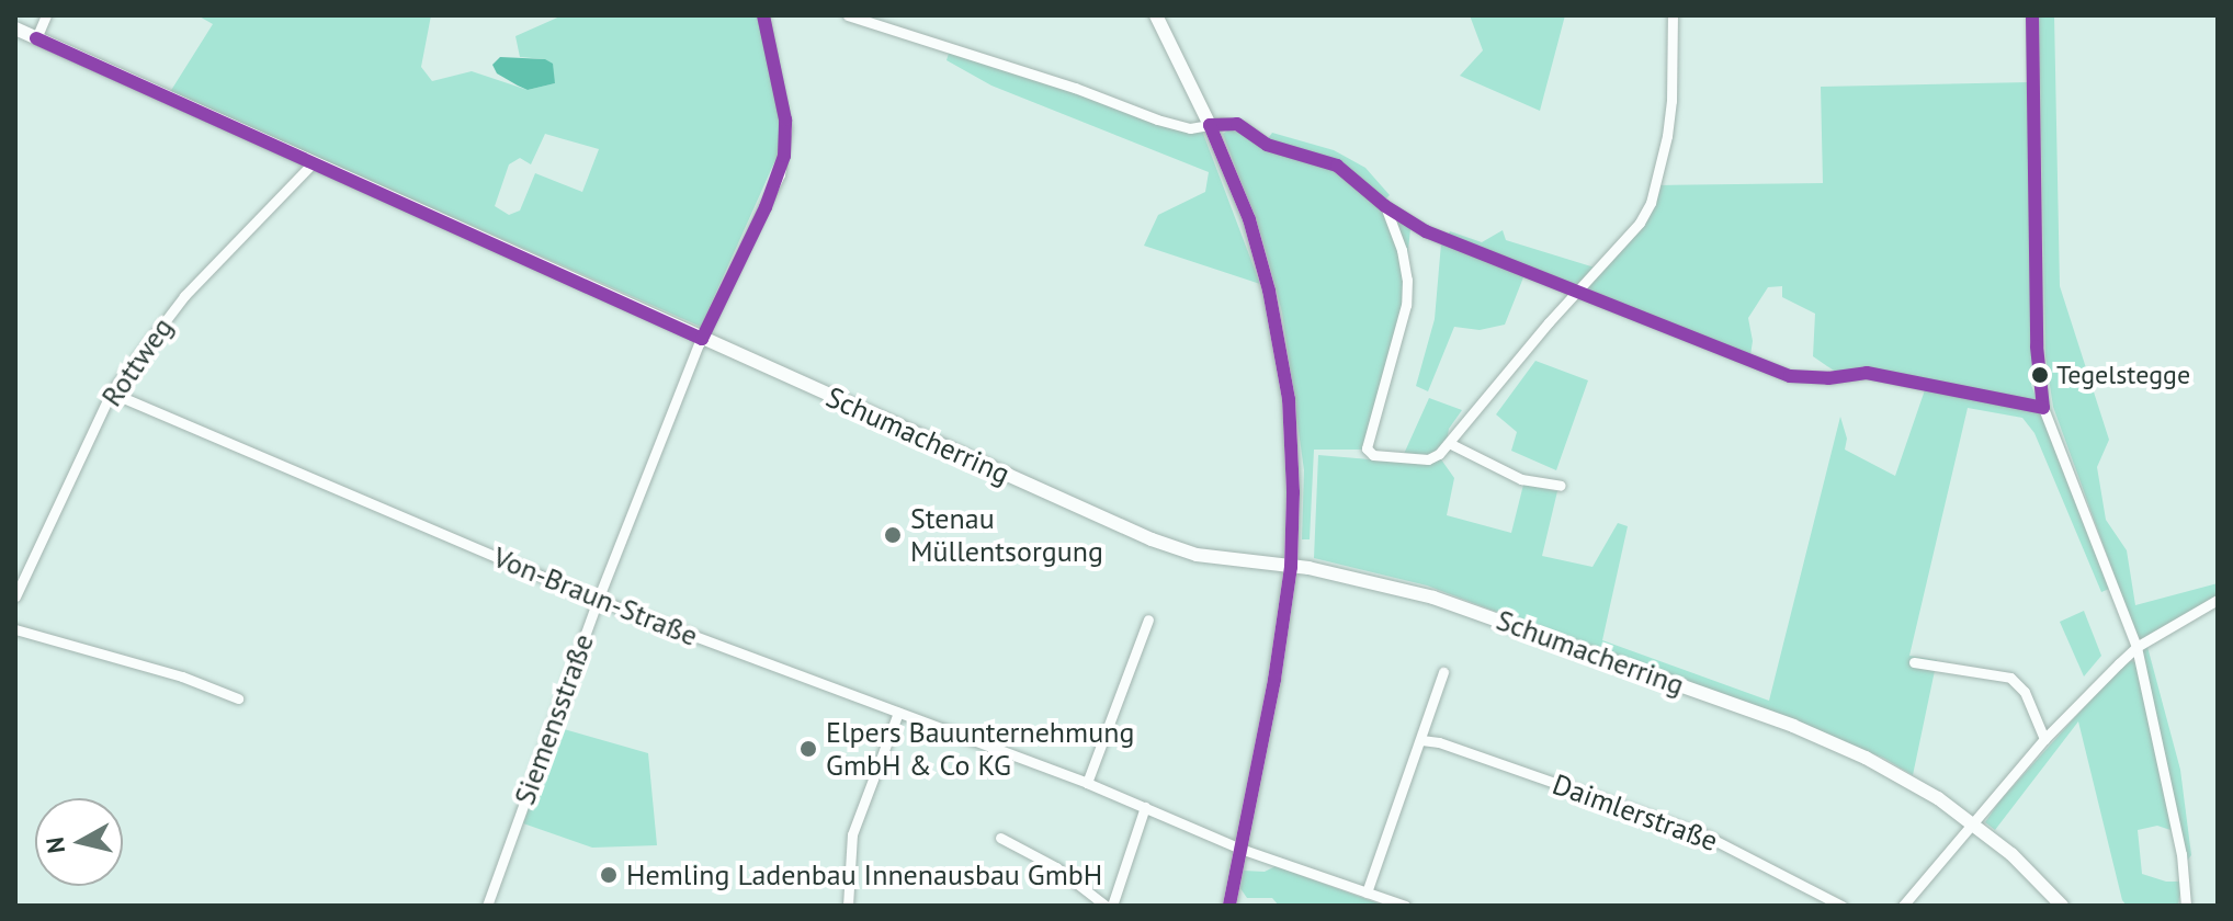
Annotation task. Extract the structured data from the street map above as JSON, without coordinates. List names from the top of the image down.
{
  "streets": {
    "main road": ["Schumacherring"],
    "street": [
      "Rottweg",
      "Von-Braun-Straße",
      "Siemensstraße",
      "Daimlerstraße"
    ]
  },
  "crossings": [
    ["Rottweg", "Schumacherring"],
    ["Rottweg", "Von-Braun-Straße"],
    ["Schumacherring", "Siemensstraße"],
    ["Von-Braun-Straße", "Siemensstraße"]
  ],
  "places": [
    "Tegelstegge",
    "Stenau Müllentsorgung",
    "Elpers Bauunternehmung GmbH & Co KG",
    "Hemling Ladenbau Innenausbau GmbH"
  ],
  "north": "left"
}
